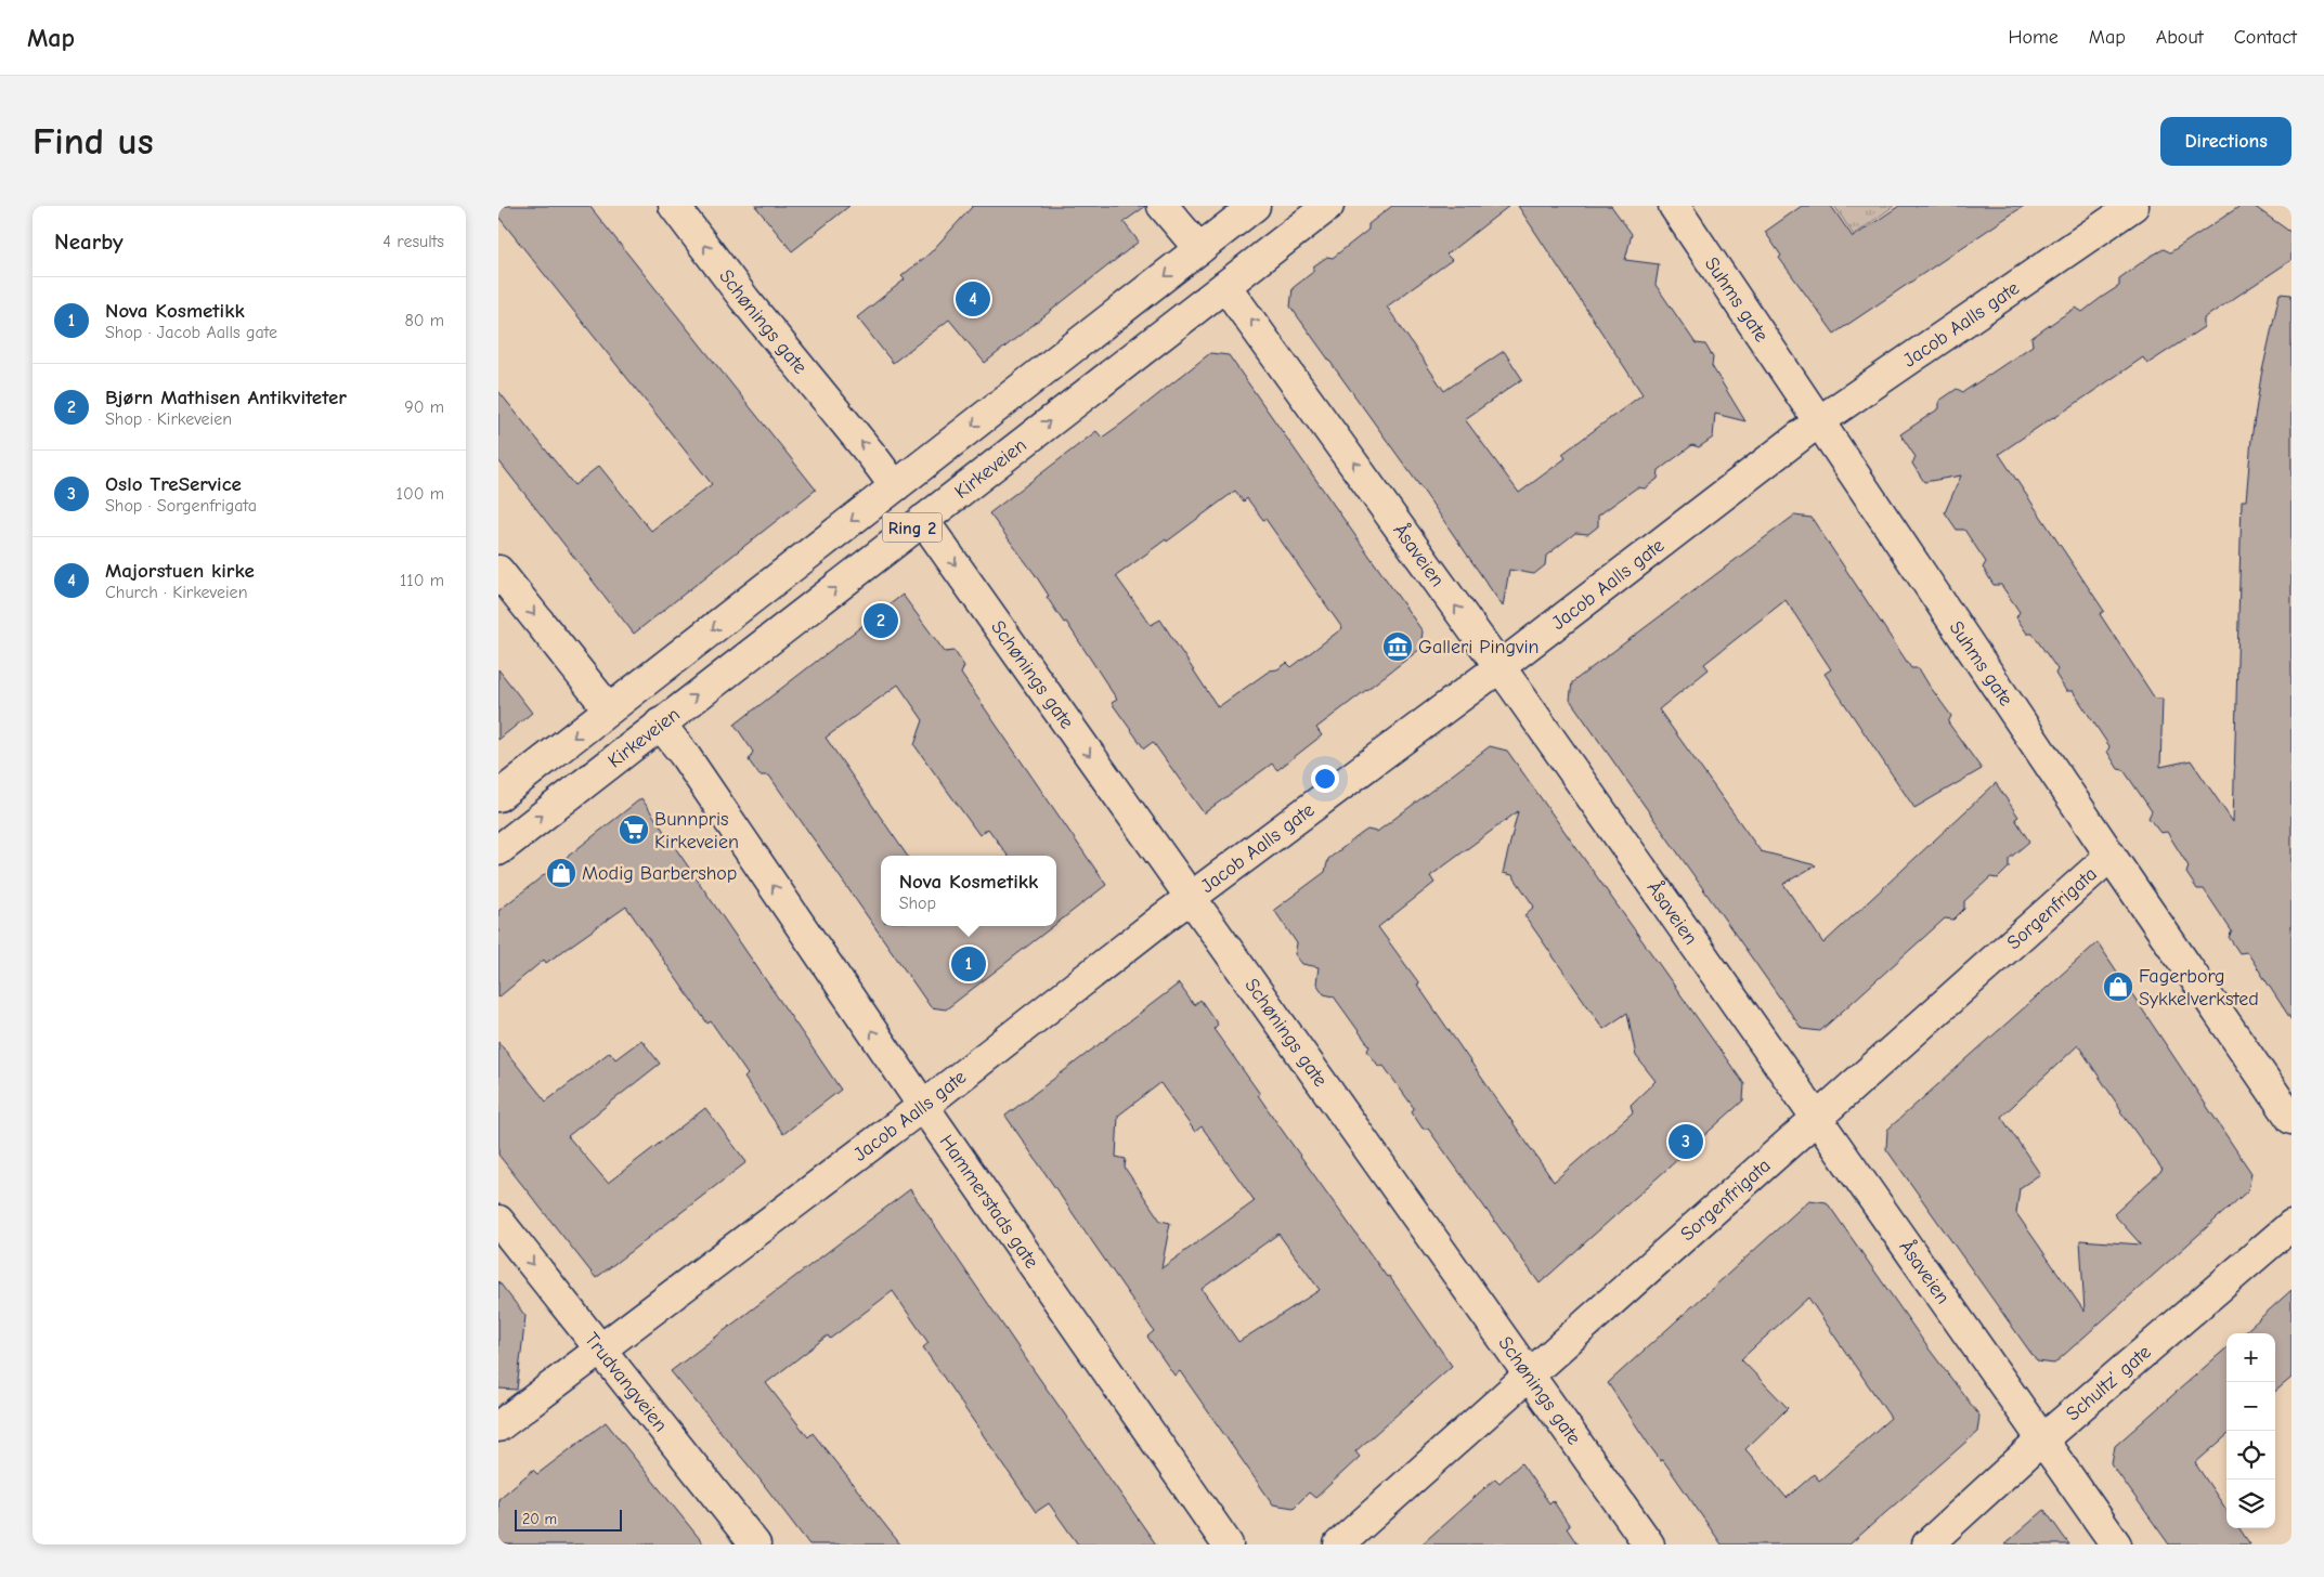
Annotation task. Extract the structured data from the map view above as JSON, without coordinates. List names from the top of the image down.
{
  "streets": {
    "street": [
      "Suhms gate",
      "Schønings gate",
      "Jacob Aalls gate",
      "Kirkeveien",
      "Ring 2",
      "Åsaveien",
      "Sorgenfrigata",
      "Hammerstads gate",
      "Trudvangveien",
      "Schultz’ gate"
    ]
  },
  "crossings": [
    ["Suhms gate", "Jacob Aalls gate"],
    ["Suhms gate", "Sorgenfrigata"],
    ["Schønings gate", "Jacob Aalls gate"],
    ["Schønings gate", "Kirkeveien"],
    ["Schønings gate", "Ring 2"],
    ["Schønings gate", "Sorgenfrigata"],
    ["Jacob Aalls gate", "Åsaveien"],
    ["Jacob Aalls gate", "Hammerstads gate"],
    ["Jacob Aalls gate", "Trudvangveien"],
    ["Kirkeveien", "Åsaveien"],
    ["Kirkeveien", "Hammerstads gate"],
    ["Åsaveien", "Sorgenfrigata"],
    ["Åsaveien", "Schultz’ gate"]
  ],
  "one_way": ["Hammerstads gate", "Trudvangveien"],
  "places": {
    "museum": ["Galleri Pingvin"],
    "supermarket": ["Bunnpris Kirkeveien"],
    "shop": ["Modig Barbershop", "Fagerborg Sykkelverksted"]
  },
  "scale_bar": "20 m",
  "page": {
    "header": "Map",
    "nav": [
      "Home",
      "Map",
      "About",
      "Contact"
    ],
    "buttons": "Directions",
    "title": "Find us",
    "heading": ["Nearby", "4 results"],
    "list": [
      {
        "mark": "1",
        "name": "Nova Kosmetikk",
        "note": "Shop · Jacob Aalls gate",
        "value": "80 m"
      },
      {
        "mark": "2",
        "name": "Bjørn Mathisen Antikviteter",
        "note": "Shop · Kirkeveien",
        "value": "90 m"
      },
      {
        "mark": "3",
        "name": "Oslo TreService",
        "note": "Shop · Sorgenfrigata",
        "value": "100 m"
      },
      {
        "mark": "4",
        "name": "Majorstuen kirke",
        "note": "Church · Kirkeveien",
        "value": "110 m"
      }
    ],
    "pins": [
      "4",
      "2",
      "1",
      "3"
    ],
    "popup": ["Nova Kosmetikk", "Shop"],
    "map_buttons": ["+", "−"],
    "scale": "20 m"
  }
}
